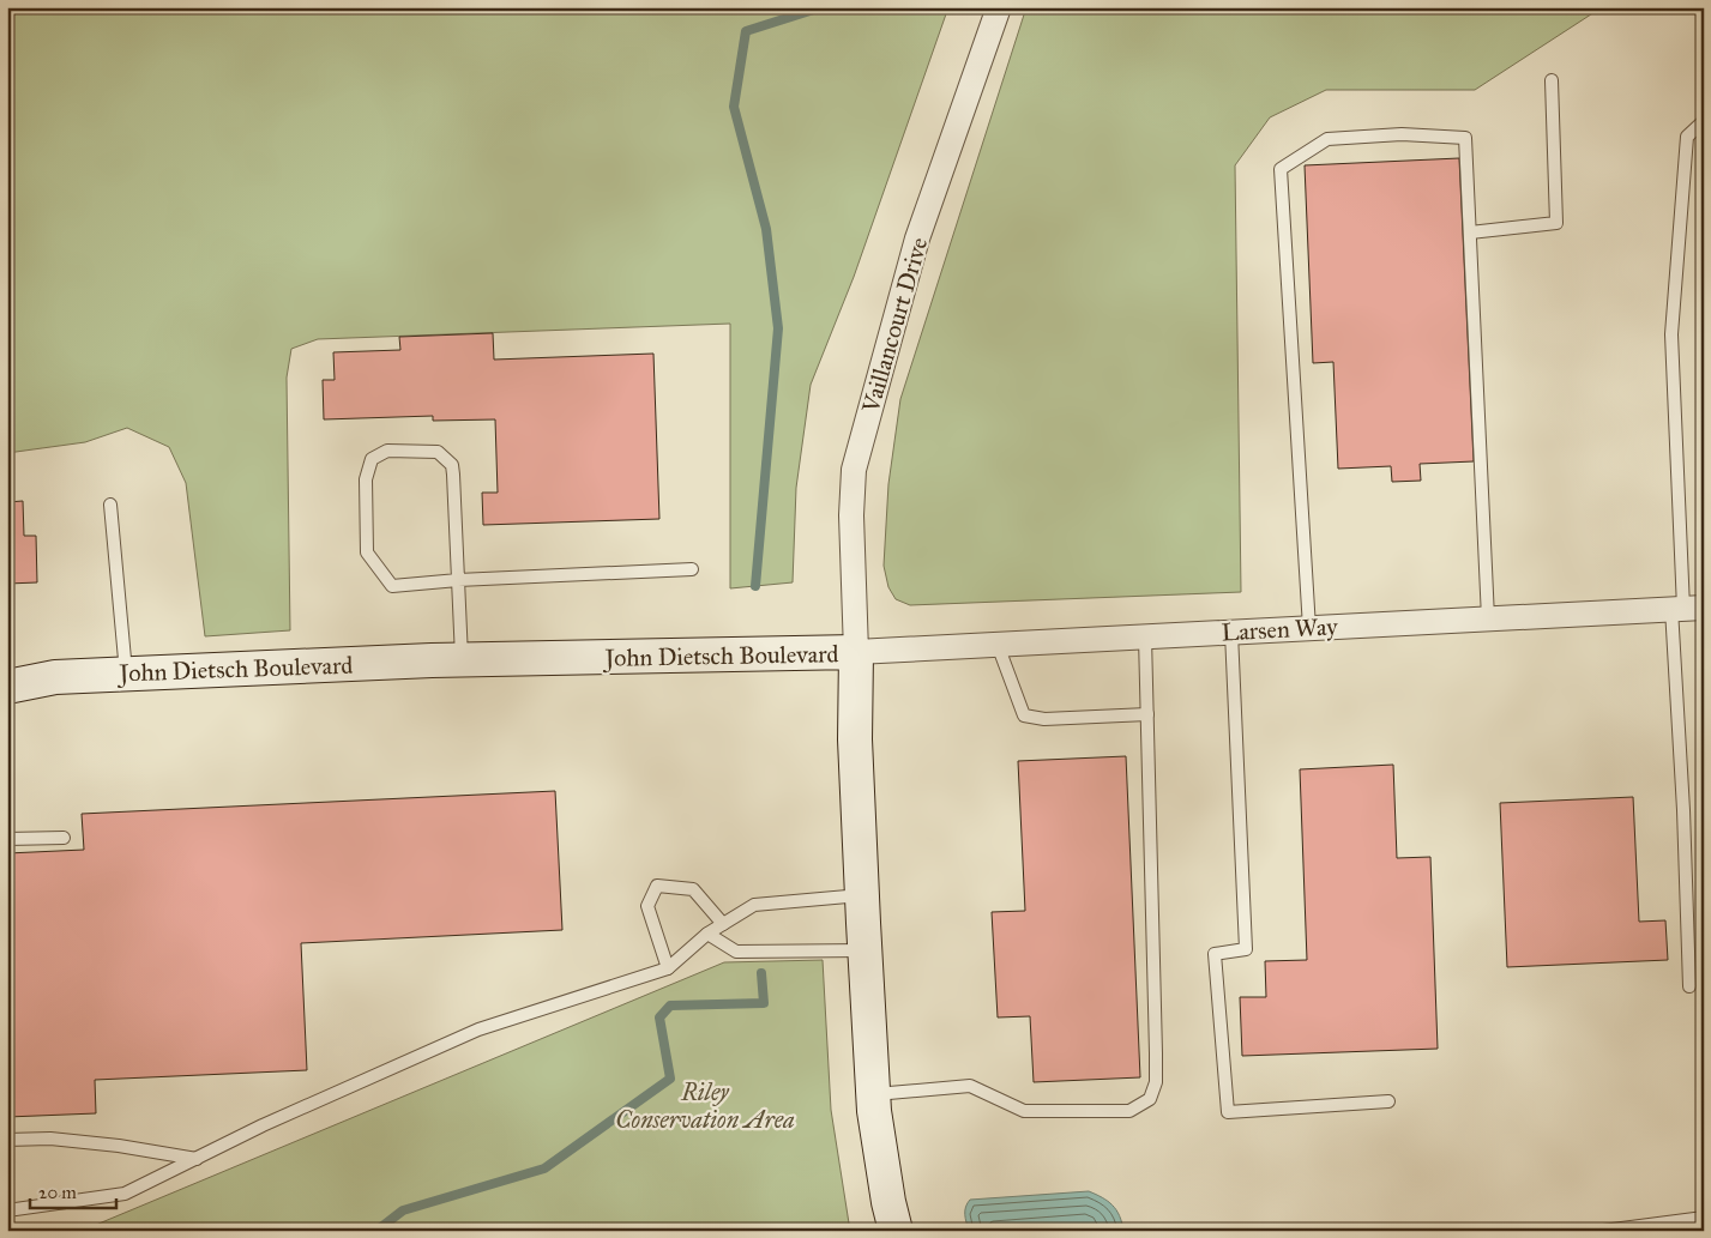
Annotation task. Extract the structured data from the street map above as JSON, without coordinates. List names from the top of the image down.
{
  "streets": {
    "street": ["Vaillancourt Drive", "Larsen Way", "John Dietsch Boulevard"]
  },
  "crossings": [
    ["Vaillancourt Drive", "Larsen Way"],
    ["Vaillancourt Drive", "John Dietsch Boulevard"],
    ["Larsen Way", "John Dietsch Boulevard"]
  ],
  "parks": ["Riley Conservation Area"],
  "scale_bar": "20 m"
}
